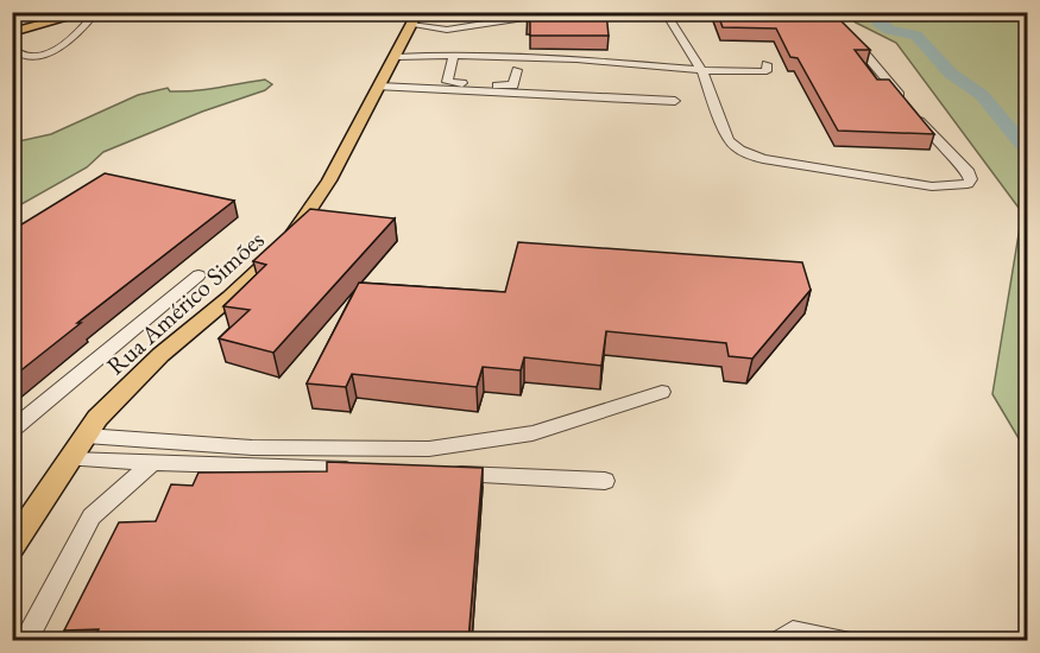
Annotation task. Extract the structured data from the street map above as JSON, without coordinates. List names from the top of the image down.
{
  "streets": {
    "main road": ["Rua Américo Simões"]
  }
}
